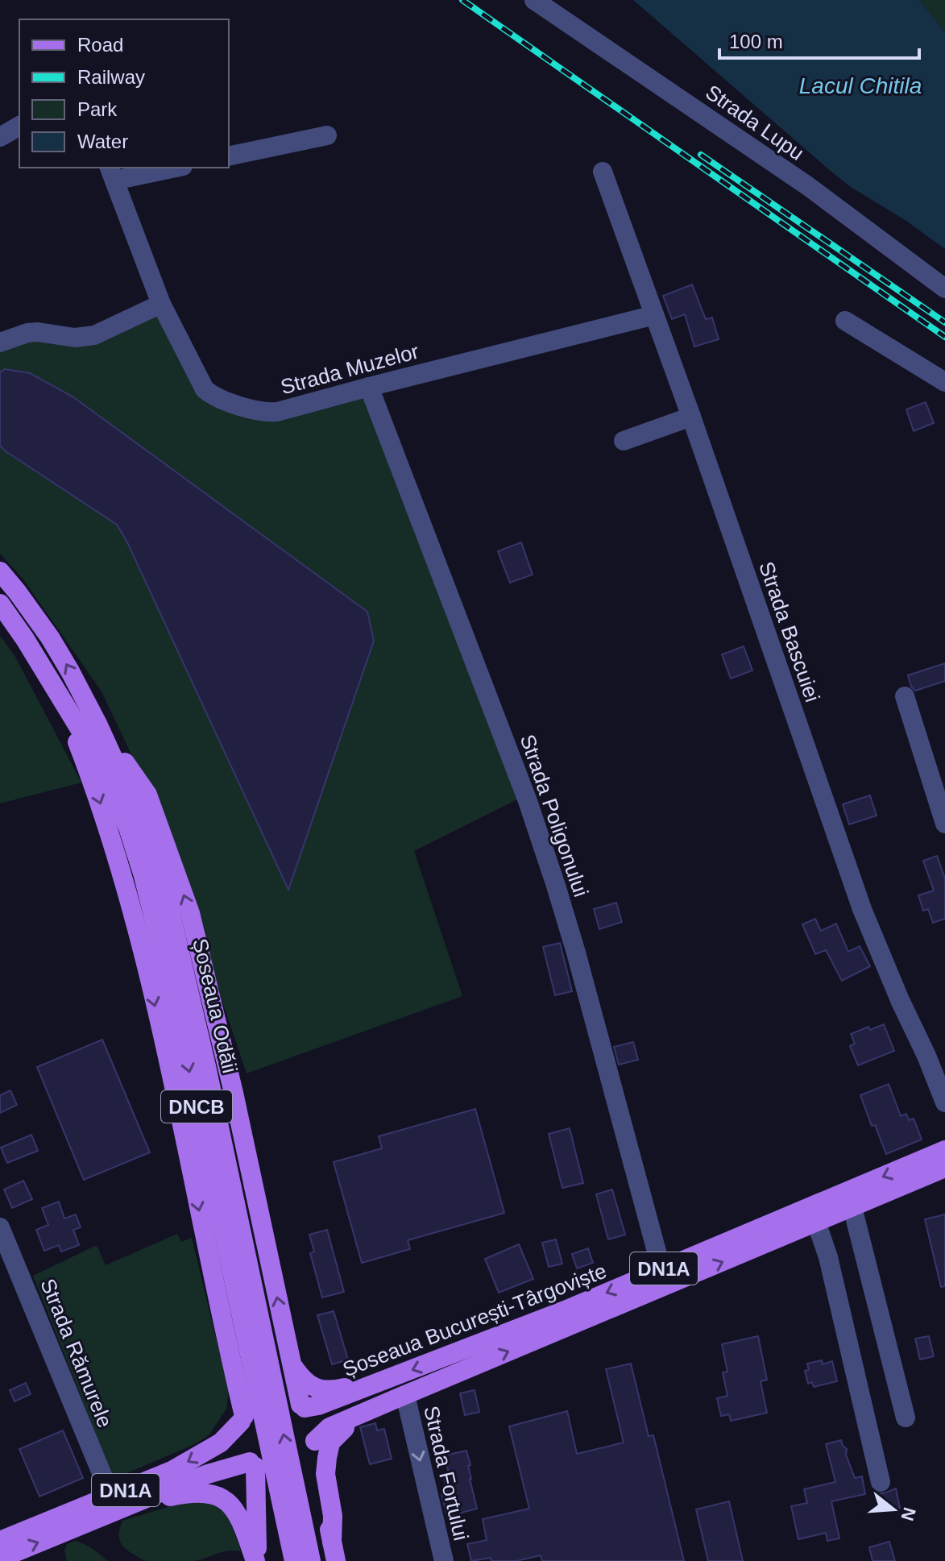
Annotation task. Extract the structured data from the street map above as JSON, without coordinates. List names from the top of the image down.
{
  "streets": {
    "main road": [
      "Șoseaua Odăii",
      "DNCB",
      "DN1A",
      "Șoseaua București-Târgoviște"
    ],
    "street": [
      "Strada Lupu",
      "Strada Muzelor",
      "Strada Bascuiei",
      "Strada Poligonului",
      "Strada Rămurele",
      "Strada Fortului"
    ]
  },
  "crossings": [
    ["Strada Muzelor", "Strada Bascuiei"],
    ["Strada Muzelor", "Strada Poligonului"],
    ["Strada Poligonului", "Șoseaua București-Târgoviște"],
    ["DN1A", "Șoseaua București-Târgoviște"],
    ["DN1A", "Strada Rămurele"],
    ["Șoseaua București-Târgoviște", "Strada Fortului"]
  ],
  "one_way": ["Strada Fortului"],
  "water": ["Lacul Chitila"],
  "legend": [
    "Road",
    "Railway",
    "Park",
    "Water"
  ],
  "scale_bar": "100 m",
  "north": "right"
}
